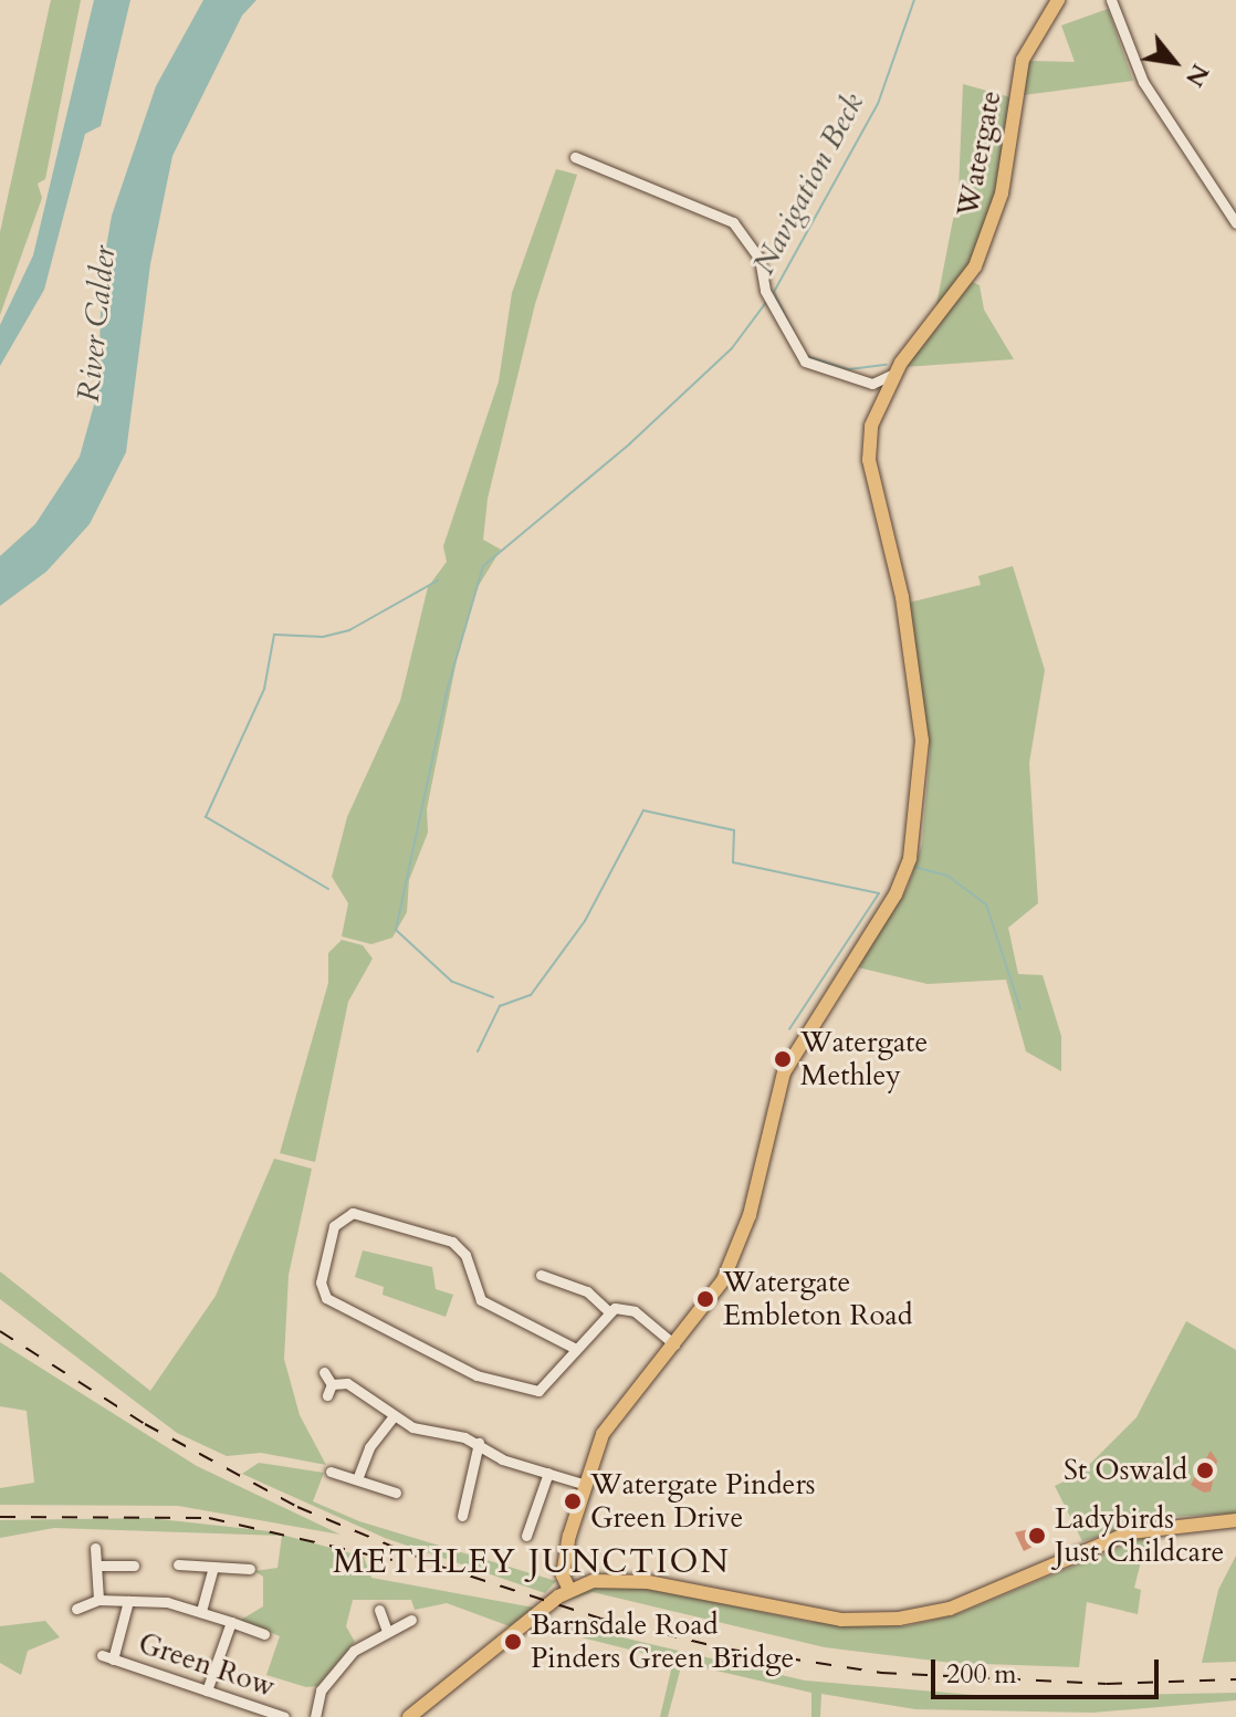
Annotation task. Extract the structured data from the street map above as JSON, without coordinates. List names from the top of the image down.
{
  "streets": {
    "main road": ["Watergate"],
    "street": ["Green Row"]
  },
  "districts": ["METHLEY JUNCTION"],
  "water": ["Navigation Beck", "River Calder"],
  "places": [
    "Watergate Methley",
    "Watergate Embleton Road",
    "St Oswald",
    "Watergate Pinders Green Drive",
    "Ladybirds Just Childcare",
    "Barnsdale Road Pinders Green Bridge"
  ],
  "scale_bar": "200 m",
  "north": "bottom right"
}
